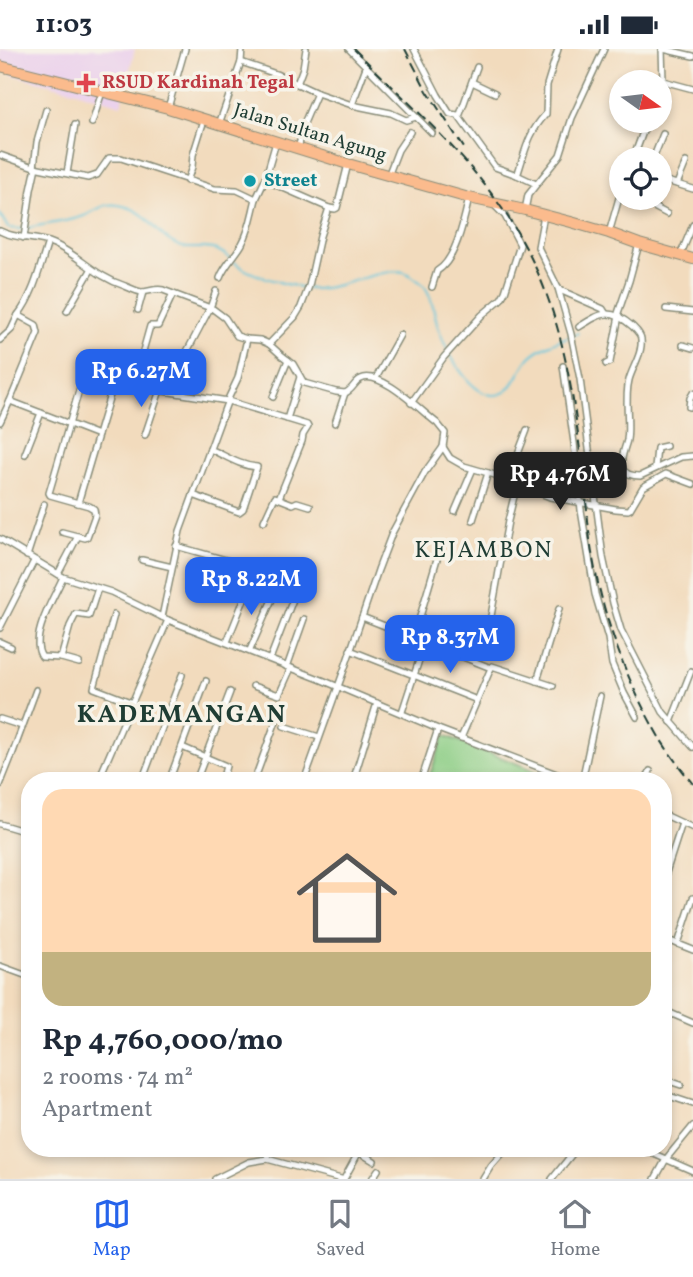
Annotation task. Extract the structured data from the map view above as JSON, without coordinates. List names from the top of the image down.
{
  "streets": {
    "highway": ["Jalan Sultan Agung"]
  },
  "districts": ["KEJAMBON", "KADEMANGAN"],
  "places": {
    "health": ["RSUD Kardinah Tegal"],
    "other": ["Street"]
  },
  "north": "right",
  "page": {
    "status": "11:03",
    "price": [
      "Rp 6.27M",
      "Rp 4.76M",
      "Rp 8.22M",
      "Rp 8.37M"
    ],
    "list": [
      {
        "name": "Rp 4,760,000/mo",
        "note": "2 rooms · 74 m² · Apartment"
      }
    ],
    "tabs": ["Map", "Saved", "Home"]
  }
}
